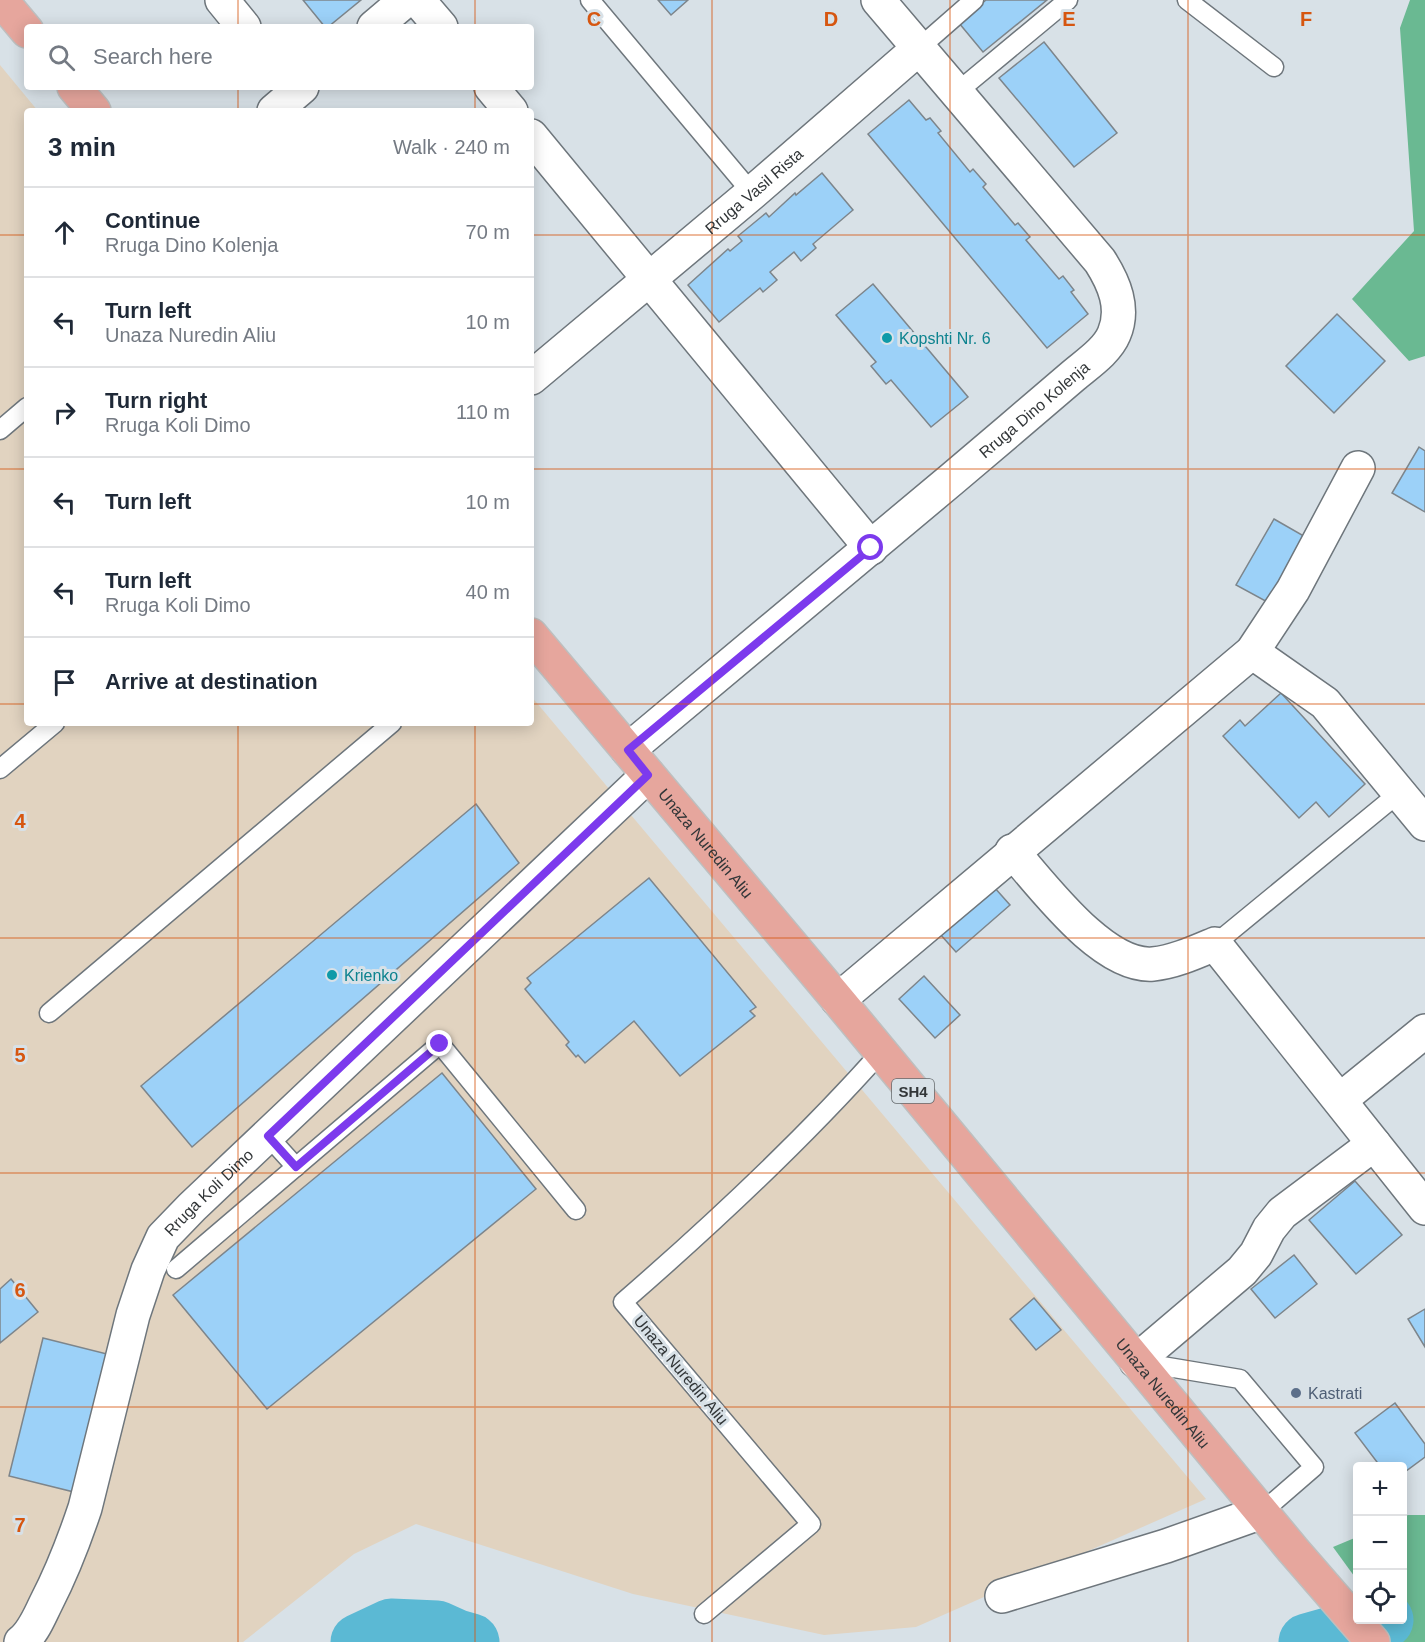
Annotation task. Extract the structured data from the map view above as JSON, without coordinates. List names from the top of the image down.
{
  "streets": {
    "main road": ["Unaza Nuredin Aliu", "SH4"],
    "street": ["Rruga Vasil Rista", "Rruga Dino Kolenja", "Rruga Koli Dimo"]
  },
  "crossings": [
    ["Rruga Vasil Rista", "Rruga Dino Kolenja"],
    ["Rruga Dino Kolenja", "Unaza Nuredin Aliu"],
    ["Unaza Nuredin Aliu", "Rruga Koli Dimo"]
  ],
  "places": ["Kopshti Nr. 6", "Krienko", "Kastrati"],
  "page": {
    "search": "Search here",
    "heading": ["3 min", "Walk · 240 m"],
    "list": [
      ["Continue", "Rruga Dino Kolenja", "70 m"],
      ["Turn left", "Unaza Nuredin Aliu", "10 m"],
      ["Turn right", "Rruga Koli Dimo", "110 m"],
      ["Turn left", "10 m"],
      ["Turn left", "Rruga Koli Dimo", "40 m"],
      "Arrive at destination"
    ],
    "map_buttons": ["+", "−"]
  },
  "grid": {
    "columns": [
      "C",
      "D",
      "E",
      "F"
    ],
    "rows": [
      "4",
      "5",
      "6",
      "7"
    ]
  }
}
